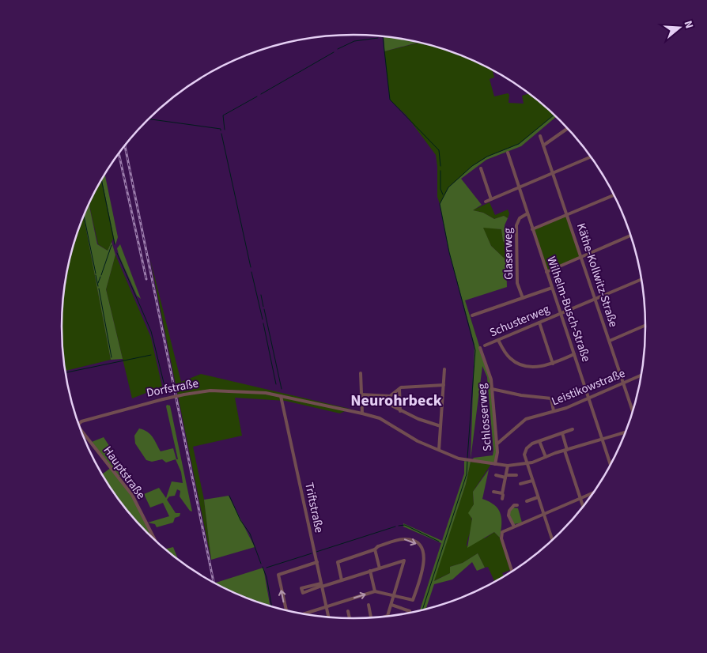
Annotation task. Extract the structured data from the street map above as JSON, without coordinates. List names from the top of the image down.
{
  "streets": {
    "street": [
      "Glaserweg",
      "Käthe-Kollwitz-Straße",
      "Wilhelm-Busch-Straße",
      "Schusterweg",
      "Leistikowstraße",
      "Dorfstraße",
      "Schlosserweg",
      "Hauptstraße",
      "Triftstraße"
    ]
  },
  "crossings": [
    ["Glaserweg", "Wilhelm-Busch-Straße"],
    ["Käthe-Kollwitz-Straße", "Schusterweg"],
    ["Käthe-Kollwitz-Straße", "Leistikowstraße"],
    ["Wilhelm-Busch-Straße", "Schusterweg"],
    ["Wilhelm-Busch-Straße", "Leistikowstraße"],
    ["Wilhelm-Busch-Straße", "Dorfstraße"],
    ["Leistikowstraße", "Schlosserweg"],
    ["Dorfstraße", "Schlosserweg"],
    ["Dorfstraße", "Triftstraße"]
  ],
  "districts": ["Neurohrbeck"],
  "north": "right"
}
